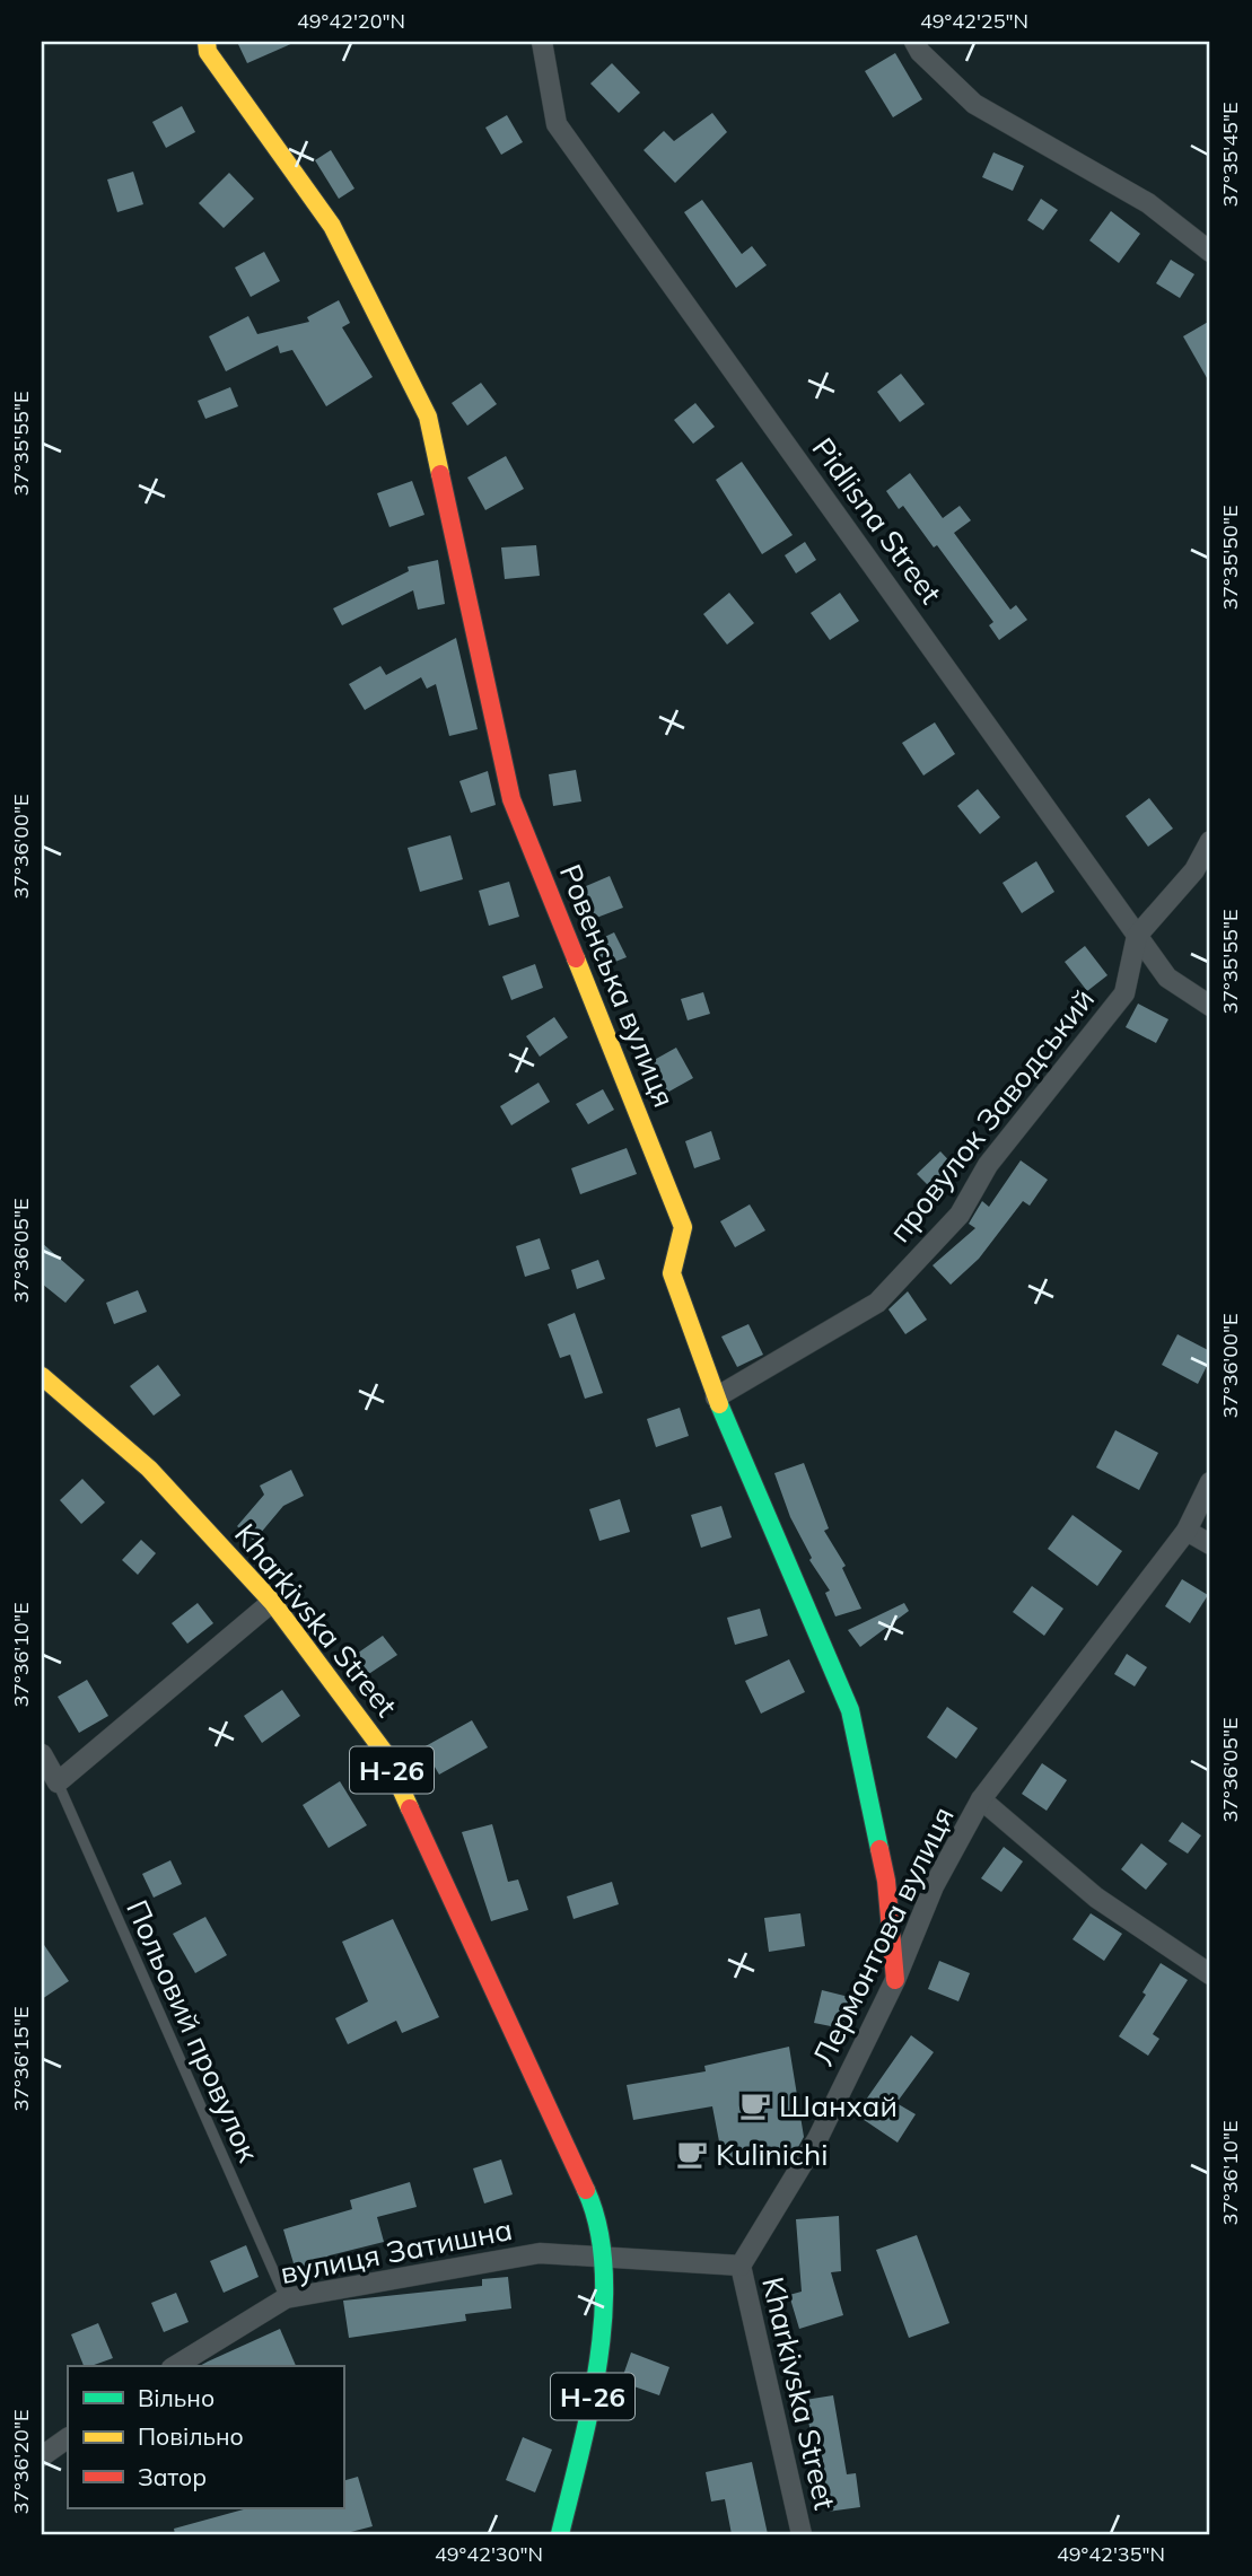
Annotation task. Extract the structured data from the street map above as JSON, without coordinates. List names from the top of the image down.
{
  "streets": {
    "street": [
      "Pidlisna Street",
      "Ровенська вулиця",
      "провулок Заводський",
      "Kharkivska Street",
      "Н-26",
      "Лермонтова вулиця",
      "вулиця Затишна"
    ],
    "lane": ["Польовий провулок"]
  },
  "crossings": [
    ["Pidlisna Street", "провулок Заводський"],
    ["Ровенська вулиця", "провулок Заводський"],
    ["Ровенська вулиця", "Лермонтова вулиця"],
    ["Kharkivska Street", "Н-26"],
    ["Kharkivska Street", "Лермонтова вулиця"],
    ["Kharkivska Street", "вулиця Затишна"],
    ["Н-26", "вулиця Затишна"],
    ["Польовий провулок", "вулиця Затишна"]
  ],
  "places": {
    "cafe": ["Шанхай", "Kulinichi"]
  },
  "legend": ["Вільно", "Повільно", "Затор"],
  "coordinates": [
    "49°42'20\"N",
    "49°42'25\"N",
    "37°35'45\"E",
    "37°35'55\"E",
    "37°35'50\"E",
    "37°36'00\"E",
    "37°36'05\"E",
    "37°36'10\"E",
    "37°36'15\"E",
    "37°36'20\"E",
    "49°42'30\"N",
    "49°42'35\"N"
  ]
}
